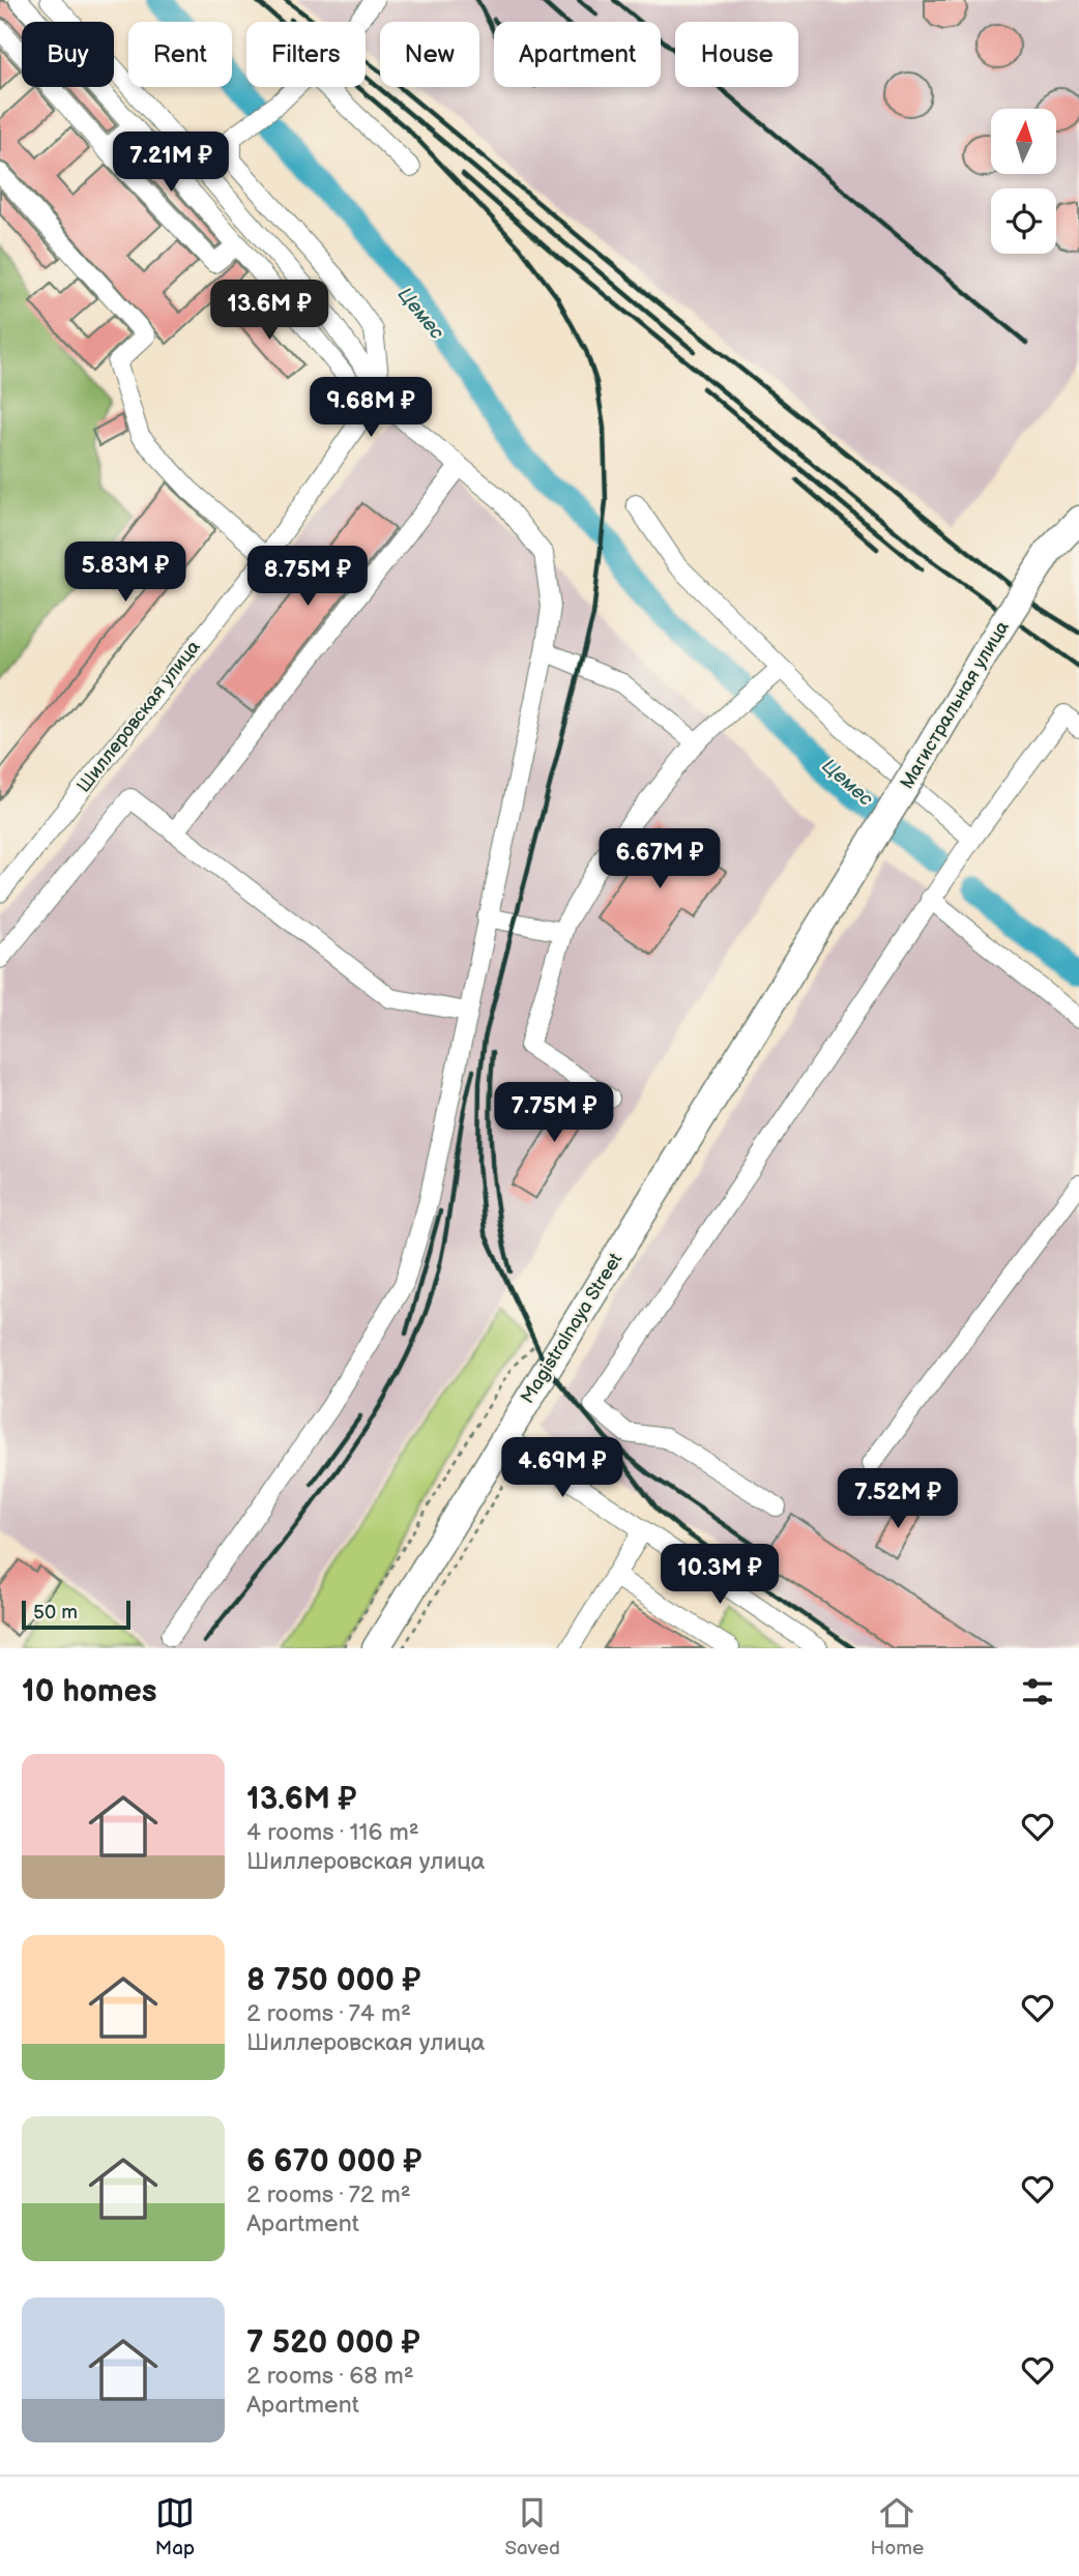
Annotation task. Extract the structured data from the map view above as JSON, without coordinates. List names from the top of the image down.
{
  "streets": {
    "highway": ["Магистральная улица", "Magistralnaya Street"],
    "street": ["Шиллеровская улица"]
  },
  "crossings": [
    ["Магистральная улица", "Magistralnaya Street"]
  ],
  "water": ["Цемес"],
  "scale_bar": "50 m",
  "north": "top",
  "page": {
    "chip": [
      "Buy",
      "Rent",
      "Filters",
      "New",
      "Apartment",
      "House"
    ],
    "price": [
      "7.21M ₽",
      "13.6M ₽",
      "9.68M ₽",
      "5.83M ₽",
      "8.75M ₽",
      "6.67M ₽",
      "7.75M ₽",
      "4.69M ₽",
      "7.52M ₽",
      "10.3M ₽"
    ],
    "scale": "50 m",
    "heading": "10 homes",
    "list": [
      {
        "name": "13.6M ₽",
        "note": "4 rooms · 116 m² · Шиллеровская улица"
      },
      {
        "name": "8 750 000 ₽",
        "note": "2 rooms · 74 m² · Шиллеровская улица"
      },
      {
        "name": "6 670 000 ₽",
        "note": "2 rooms · 72 m² · Apartment"
      },
      {
        "name": "7 520 000 ₽",
        "note": "2 rooms · 68 m² · Apartment"
      }
    ],
    "tabs": ["Map", "Saved", "Home"]
  }
}
